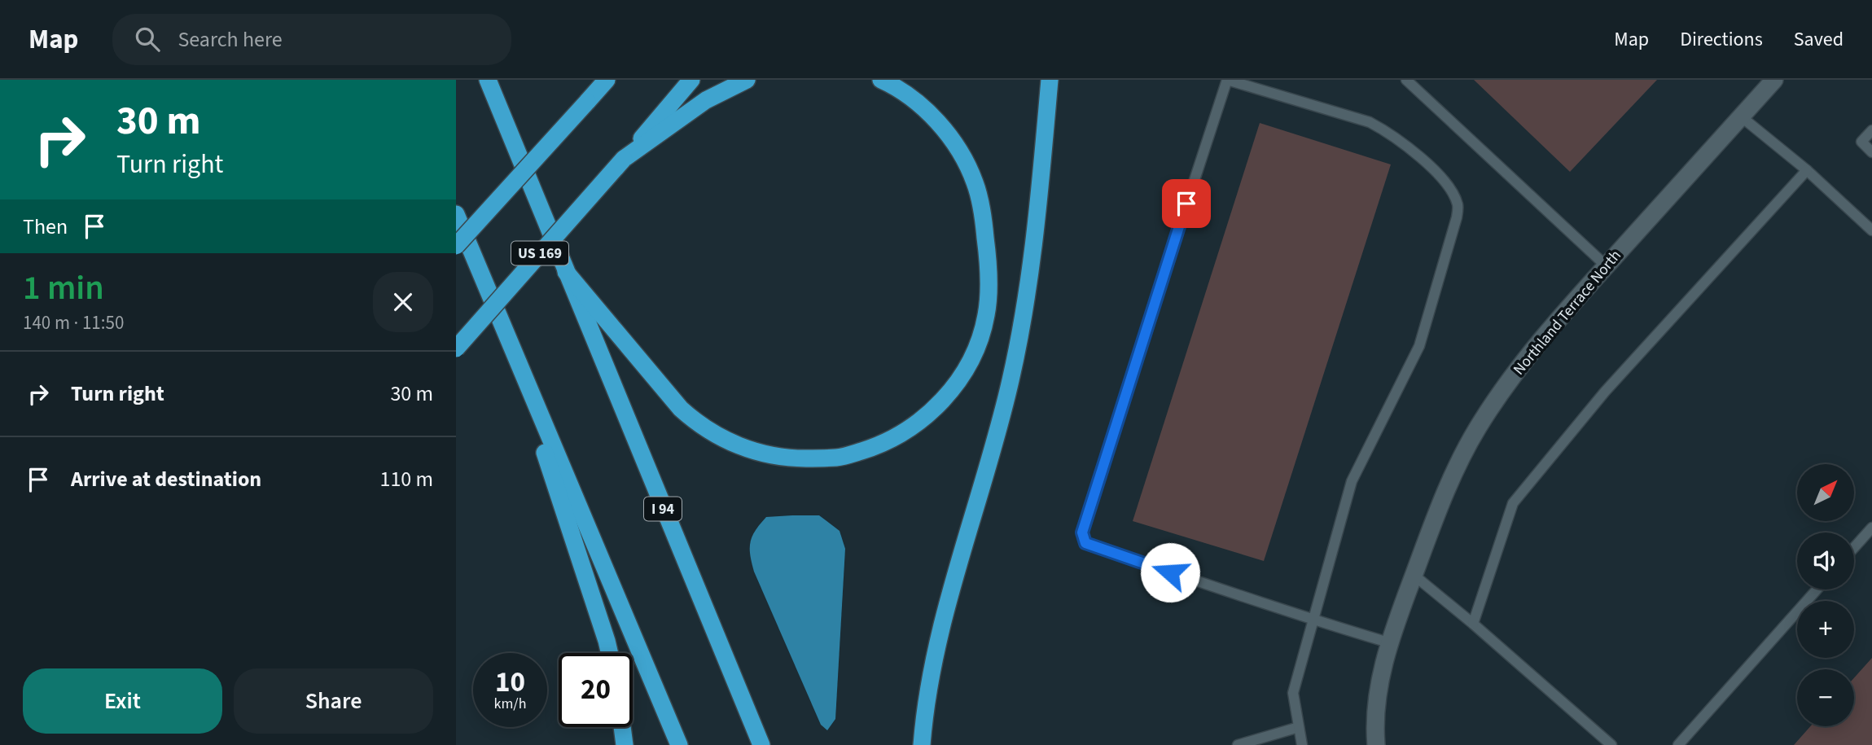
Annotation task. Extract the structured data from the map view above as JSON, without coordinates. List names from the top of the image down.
{
  "streets": {
    "highway": ["US 169", "I 94"],
    "street": ["Northland Terrace North"]
  },
  "north": "top right",
  "page": {
    "header": "Map",
    "search": "Search here",
    "nav": ["Map", "Directions", "Saved"],
    "turn": ["30 m", "Turn right"],
    "then": "Then",
    "heading": ["1 min", "140 m · 11:50"],
    "list": [
      {
        "name": "Turn right",
        "value": "30 m"
      },
      {
        "name": "Arrive at destination",
        "value": "110 m"
      }
    ],
    "map_buttons": ["+", "−"],
    "speed": "10 km/h",
    "limit": "20",
    "buttons": ["Exit", "Share"]
  }
}
